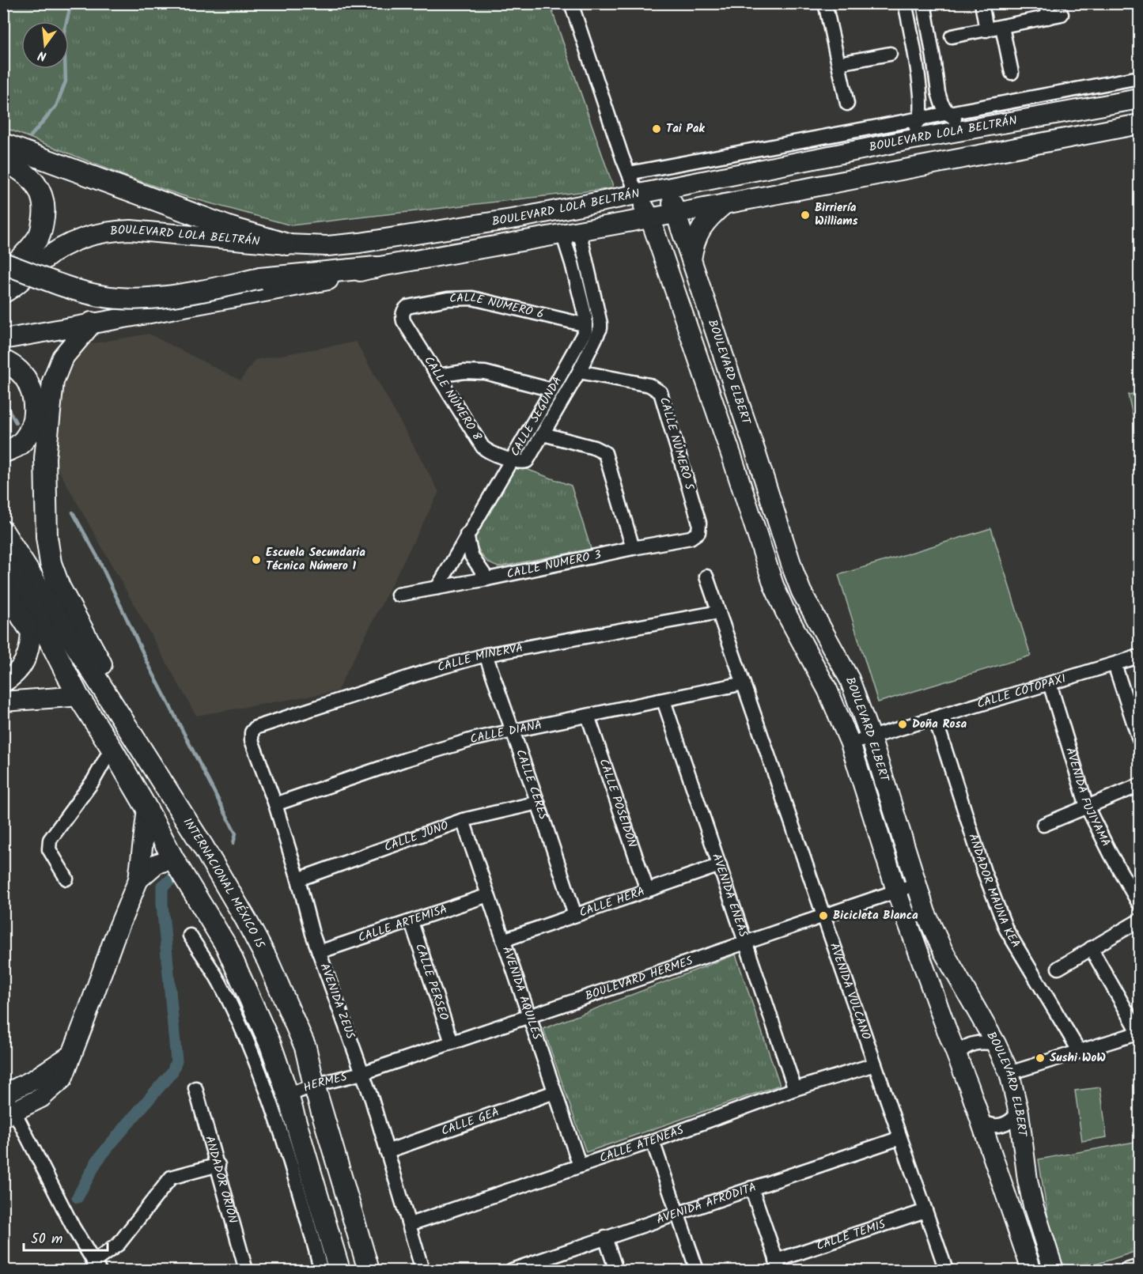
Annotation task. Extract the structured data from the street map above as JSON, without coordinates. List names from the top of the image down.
{
  "streets": {
    "main road": ["INTERNACIONAL MÉXICO 15"],
    "street": [
      "BOULEVARD LOLA BELTRÁN",
      "CALLE NÚMERO 6",
      "BOULEVARD ELBERT",
      "CALLE NÚMERO 8",
      "CALLE SEGUNDA",
      "CALLE NÚMERO 5",
      "CALLE NÚMERO 3",
      "CALLE MINERVA",
      "CALLE COTOPAXI",
      "CALLE DIANA",
      "CALLE CERES",
      "AVENIDA FUJIYAMA",
      "CALLE POSEIDÓN",
      "CALLE JUNO",
      "ANDADOR MAUNA KEA",
      "AVENIDA ENEAS",
      "CALLE HERA",
      "CALLE ARTEMISA",
      "BOULEVARD HERMES",
      "CALLE PERSEO",
      "AVENIDA VULCANO",
      "AVENIDA AQUILES",
      "AVENIDA ZEUS",
      "HERMES",
      "CALLE GEA",
      "CALLE ATENEAS",
      "ANDADOR ORIÓN",
      "AVENIDA AFRODITA",
      "CALLE TEMIS"
    ]
  },
  "crossings": [
    ["BOULEVARD LOLA BELTRÁN", "BOULEVARD ELBERT"],
    ["BOULEVARD LOLA BELTRÁN", "CALLE SEGUNDA"],
    ["CALLE NÚMERO 6", "CALLE NÚMERO 8"],
    ["CALLE NÚMERO 6", "CALLE SEGUNDA"],
    ["BOULEVARD ELBERT", "CALLE COTOPAXI"],
    ["BOULEVARD ELBERT", "BOULEVARD HERMES"],
    ["CALLE NÚMERO 8", "CALLE SEGUNDA"],
    ["CALLE SEGUNDA", "CALLE NÚMERO 5"],
    ["CALLE SEGUNDA", "CALLE NÚMERO 3"],
    ["CALLE NÚMERO 5", "CALLE NÚMERO 3"],
    ["CALLE MINERVA", "CALLE CERES"],
    ["CALLE MINERVA", "AVENIDA VULCANO"],
    ["CALLE MINERVA", "AVENIDA ZEUS"],
    ["CALLE COTOPAXI", "AVENIDA FUJIYAMA"],
    ["CALLE COTOPAXI", "ANDADOR MAUNA KEA"],
    ["CALLE DIANA", "CALLE CERES"],
    ["CALLE DIANA", "CALLE POSEIDÓN"],
    ["CALLE DIANA", "AVENIDA ENEAS"],
    ["CALLE DIANA", "AVENIDA VULCANO"],
    ["CALLE DIANA", "AVENIDA ZEUS"],
    ["CALLE CERES", "CALLE JUNO"],
    ["CALLE CERES", "CALLE HERA"],
    ["CALLE POSEIDÓN", "CALLE HERA"],
    ["CALLE JUNO", "AVENIDA AQUILES"],
    ["CALLE JUNO", "AVENIDA ZEUS"],
    ["INTERNACIONAL MÉXICO 15", "HERMES"],
    ["AVENIDA ENEAS", "CALLE HERA"],
    ["AVENIDA ENEAS", "BOULEVARD HERMES"],
    ["AVENIDA ENEAS", "CALLE ATENEAS"],
    ["CALLE HERA", "AVENIDA AQUILES"],
    ["CALLE ARTEMISA", "CALLE PERSEO"],
    ["CALLE ARTEMISA", "AVENIDA AQUILES"],
    ["CALLE ARTEMISA", "AVENIDA ZEUS"],
    ["BOULEVARD HERMES", "CALLE PERSEO"],
    ["BOULEVARD HERMES", "AVENIDA VULCANO"],
    ["BOULEVARD HERMES", "AVENIDA AQUILES"],
    ["BOULEVARD HERMES", "AVENIDA ZEUS"],
    ["BOULEVARD HERMES", "HERMES"],
    ["AVENIDA VULCANO", "CALLE ATENEAS"],
    ["AVENIDA VULCANO", "AVENIDA AFRODITA"],
    ["AVENIDA VULCANO", "CALLE TEMIS"],
    ["AVENIDA AQUILES", "CALLE GEA"],
    ["AVENIDA AQUILES", "CALLE ATENEAS"],
    ["AVENIDA ZEUS", "HERMES"],
    ["AVENIDA ZEUS", "CALLE GEA"],
    ["AVENIDA ZEUS", "CALLE ATENEAS"]
  ],
  "places": [
    "Tai Pak",
    "Birriería Williams",
    "Escuela Secundaria Técnica Número 1",
    "Doña Rosa",
    "Bicicleta Blanca",
    "Sushi WoW"
  ],
  "scale_bar": "50 m",
  "north": "bottom"
}
